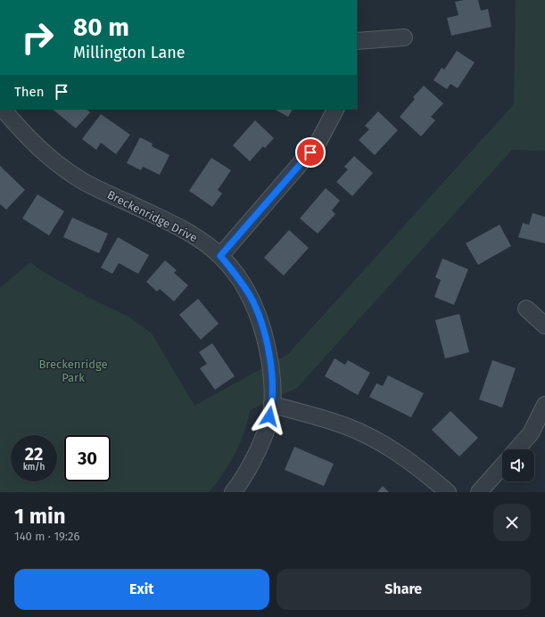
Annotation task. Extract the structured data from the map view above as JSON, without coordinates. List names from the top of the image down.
{
  "streets": {
    "street": ["Breckenridge Drive"]
  },
  "parks": ["Breckenridge Park"],
  "page": {
    "turn": ["80 m", "Millington Lane"],
    "then": "Then",
    "speed": "22 km/h",
    "limit": "30",
    "heading": ["1 min", "140 m · 19:26"],
    "buttons": ["Exit", "Share"]
  }
}
